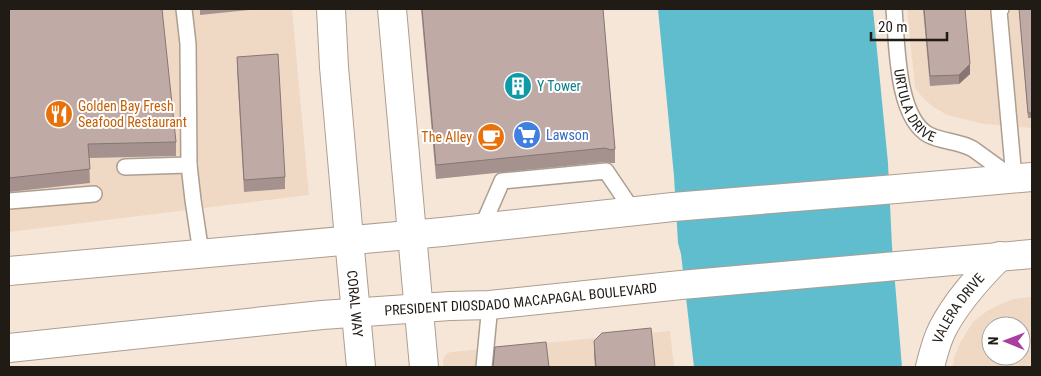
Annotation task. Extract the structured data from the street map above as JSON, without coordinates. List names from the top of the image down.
{
  "streets": {
    "main road": ["PRESIDENT DIOSDADO MACAPAGAL BOULEVARD", "CORAL WAY", "VALERA DRIVE"],
    "lane": ["URTULA DRIVE"]
  },
  "crossings": [
    ["PRESIDENT DIOSDADO MACAPAGAL BOULEVARD", "CORAL WAY"],
    ["PRESIDENT DIOSDADO MACAPAGAL BOULEVARD", "VALERA DRIVE"]
  ],
  "places": {
    "building": ["Y Tower"],
    "restaurant": ["Golden Bay Fresh Seafood Restaurant"],
    "supermarket": ["Lawson"],
    "cafe": ["The Alley"]
  },
  "scale_bar": "20 m",
  "north": "left"
}
